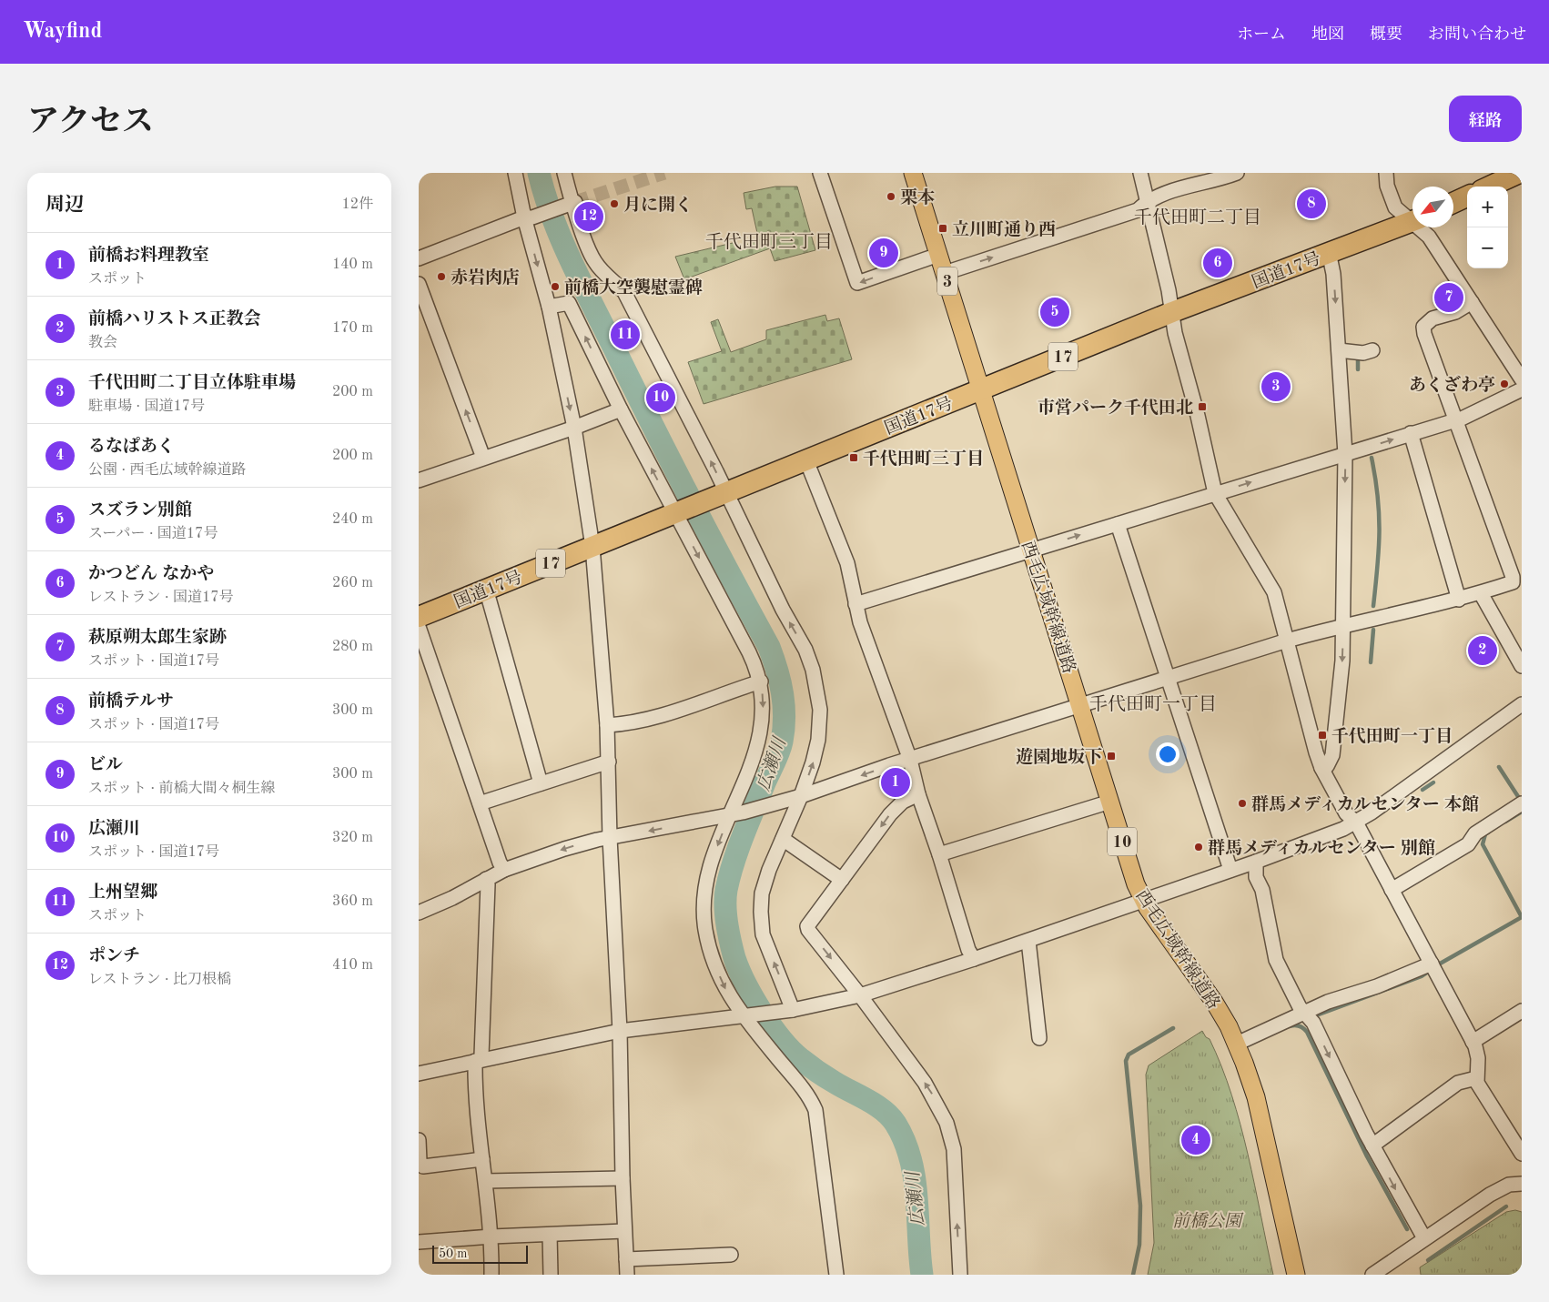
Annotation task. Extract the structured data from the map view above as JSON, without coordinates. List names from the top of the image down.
{
  "streets": {
    "highway": ["国道17号", "17"],
    "main road": ["3", "西毛広域幹線道路", "10"]
  },
  "crossings": [
    ["国道17号", "3"],
    ["国道17号", "西毛広域幹線道路"],
    ["3", "西毛広域幹線道路"]
  ],
  "districts": ["千代田町二丁目", "千代田町三丁目", "千代田町一丁目"],
  "water": ["広瀬川"],
  "parks": ["前橋公園"],
  "places": {
    "other": [
      "栗本",
      "月に開く",
      "赤岩肉店",
      "前橋大空襲慰霊碑",
      "あくざわ亭",
      "群馬メディカルセンター 本館",
      "群馬メディカルセンター 別館"
    ],
    "transit": [
      "立川町通り西",
      "市営パーク千代田北",
      "千代田町三丁目",
      "千代田町一丁目",
      "遊園地坂下"
    ]
  },
  "scale_bar": "50 m",
  "north": "bottom left",
  "page": {
    "header": "Wayfind",
    "nav": [
      "ホーム",
      "地図",
      "概要",
      "お問い合わせ"
    ],
    "title": "アクセス",
    "buttons": "経路",
    "heading": ["周辺", "12件"],
    "map_buttons": ["+", "−"],
    "pins": [
      "8",
      "12",
      "9",
      "6",
      "7",
      "5",
      "11",
      "3",
      "10",
      "2",
      "1",
      "4"
    ],
    "list": [
      {
        "mark": "1",
        "name": "前橋お料理教室",
        "note": "スポット",
        "value": "140 m"
      },
      {
        "mark": "2",
        "name": "前橋ハリストス正教会",
        "note": "教会",
        "value": "170 m"
      },
      {
        "mark": "3",
        "name": "千代田町二丁目立体駐車場",
        "note": "駐車場 · 国道17号",
        "value": "200 m"
      },
      {
        "mark": "4",
        "name": "るなぱあく",
        "note": "公園 · 西毛広域幹線道路",
        "value": "200 m"
      },
      {
        "mark": "5",
        "name": "スズラン別館",
        "note": "スーパー · 国道17号",
        "value": "240 m"
      },
      {
        "mark": "6",
        "name": "かつどん なかや",
        "note": "レストラン · 国道17号",
        "value": "260 m"
      },
      {
        "mark": "7",
        "name": "萩原朔太郎生家跡",
        "note": "スポット · 国道17号",
        "value": "280 m"
      },
      {
        "mark": "8",
        "name": "前橋テルサ",
        "note": "スポット · 国道17号",
        "value": "300 m"
      },
      {
        "mark": "9",
        "name": "ビル",
        "note": "スポット · 前橋大間々桐生線",
        "value": "300 m"
      },
      {
        "mark": "10",
        "name": "広瀬川",
        "note": "スポット · 国道17号",
        "value": "320 m"
      },
      {
        "mark": "11",
        "name": "上州望郷",
        "note": "スポット",
        "value": "360 m"
      },
      {
        "mark": "12",
        "name": "ポンチ",
        "note": "レストラン · 比刀根橋",
        "value": "410 m"
      }
    ],
    "scale": "50 m"
  }
}
